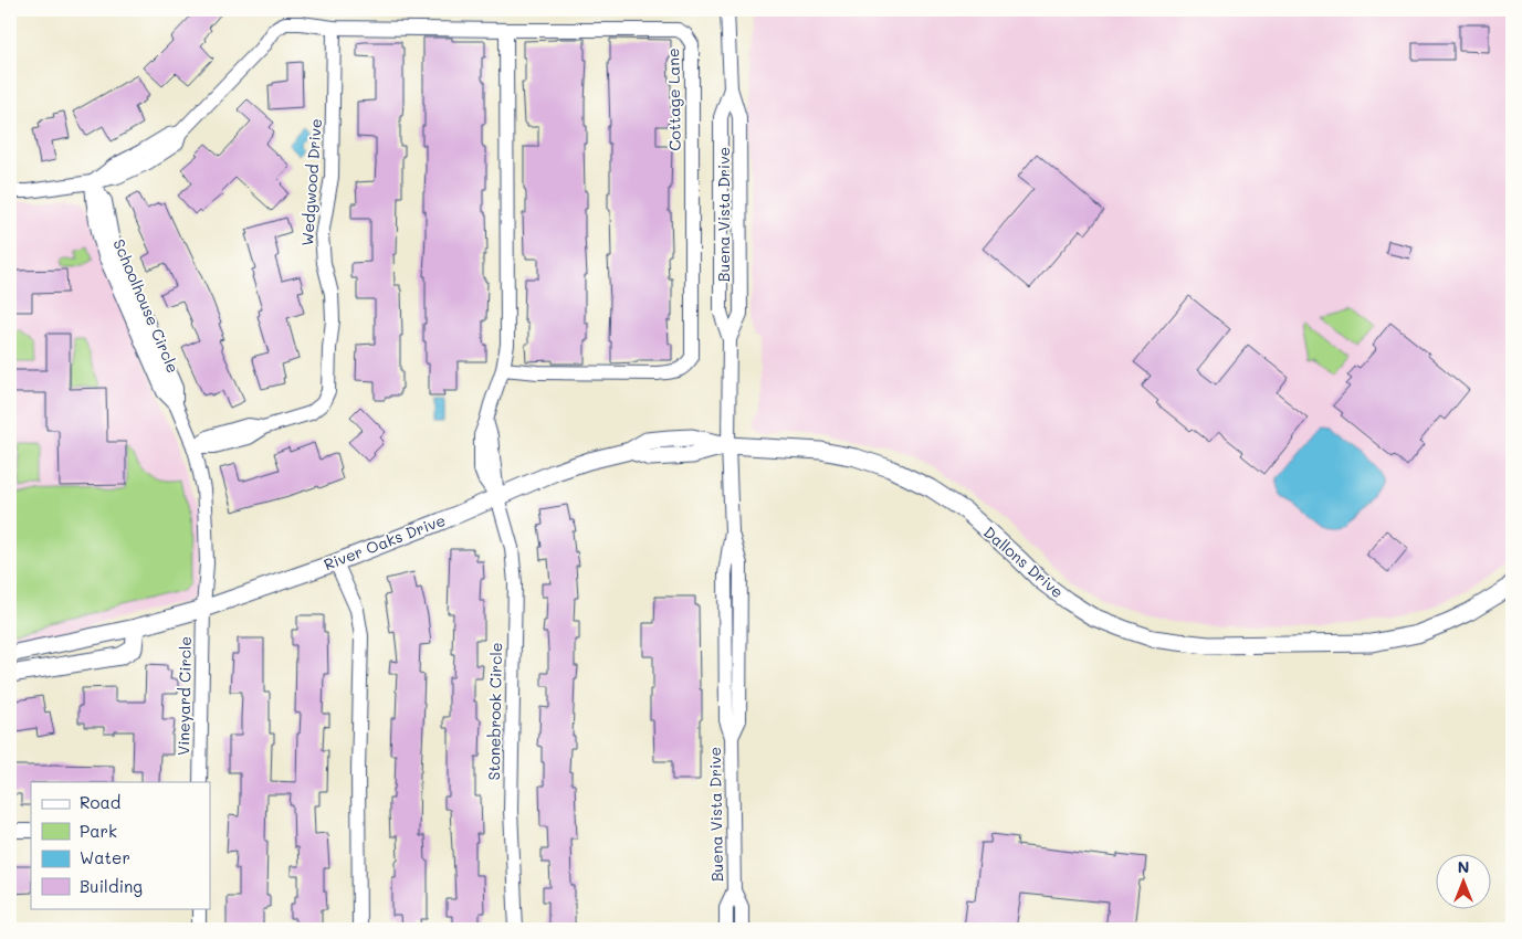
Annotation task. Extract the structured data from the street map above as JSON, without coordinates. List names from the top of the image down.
{
  "streets": {
    "street": [
      "Cottage Lane",
      "Wedgwood Drive",
      "Buena Vista Drive",
      "Schoolhouse Circle",
      "River Oaks Drive",
      "Dallons Drive",
      "Vineyard Circle",
      "Stonebrook Circle"
    ]
  },
  "crossings": [
    ["Cottage Lane", "Wedgwood Drive"],
    ["Cottage Lane", "Schoolhouse Circle"],
    ["Wedgwood Drive", "Schoolhouse Circle"],
    ["Buena Vista Drive", "River Oaks Drive"],
    ["Buena Vista Drive", "Dallons Drive"],
    ["Schoolhouse Circle", "River Oaks Drive"],
    ["Schoolhouse Circle", "Vineyard Circle"],
    ["River Oaks Drive", "Dallons Drive"],
    ["River Oaks Drive", "Vineyard Circle"],
    ["River Oaks Drive", "Stonebrook Circle"]
  ],
  "legend": [
    "Road",
    "Park",
    "Water",
    "Building"
  ],
  "north": "top"
}
